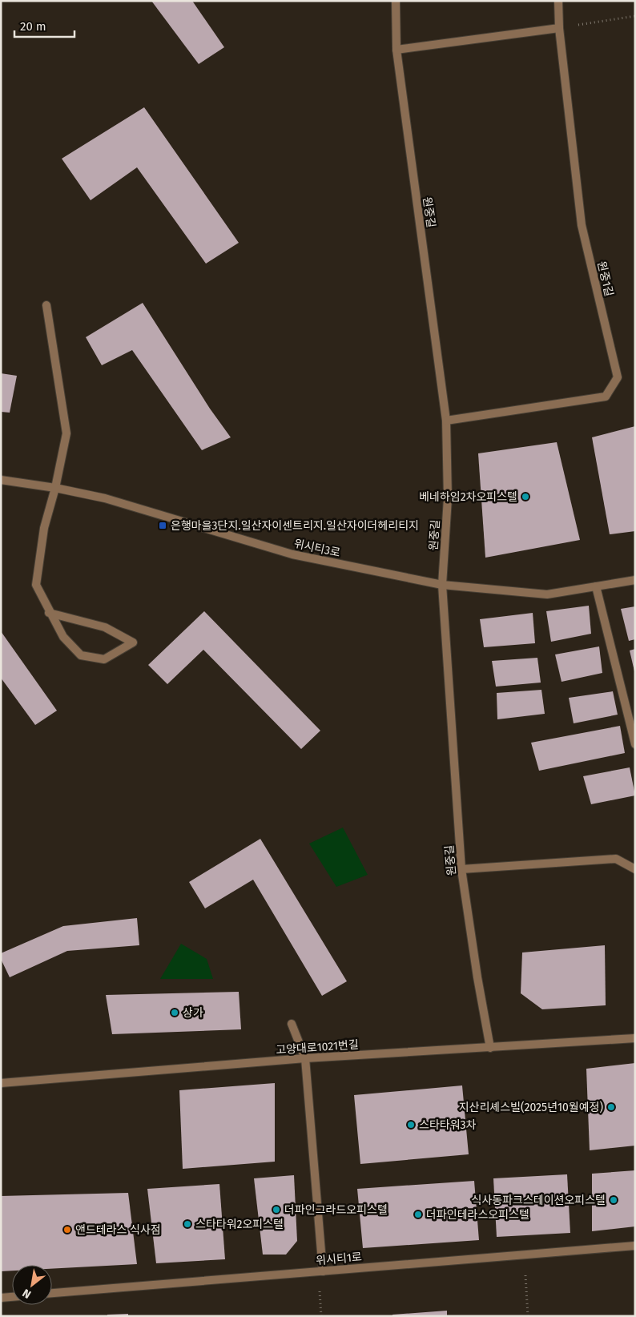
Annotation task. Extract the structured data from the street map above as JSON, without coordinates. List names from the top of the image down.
{
  "streets": {
    "street": [
      "원중길",
      "원중1길",
      "위시티3로",
      "고양대로1021번길",
      "위시티1로"
    ]
  },
  "crossings": [
    ["원중길", "원중1길"],
    ["원중길", "위시티3로"],
    ["원중길", "고양대로1021번길"]
  ],
  "places": {
    "other": [
      "베네하임2차오피스텔",
      "상가",
      "지산리셰스빌(2025년10월예정)",
      "스타타워3차",
      "식사동파크스테이션오피스텔",
      "더파인그라드오피스텔",
      "더파인테라스오피스텔",
      "스타타워2오피스텔",
      "앤드테라스 식사점"
    ],
    "transit": ["은행마을3단지.일산자이센트리지.일산자이더헤리티지"]
  },
  "scale_bar": "20 m",
  "north": "bottom left"
}
